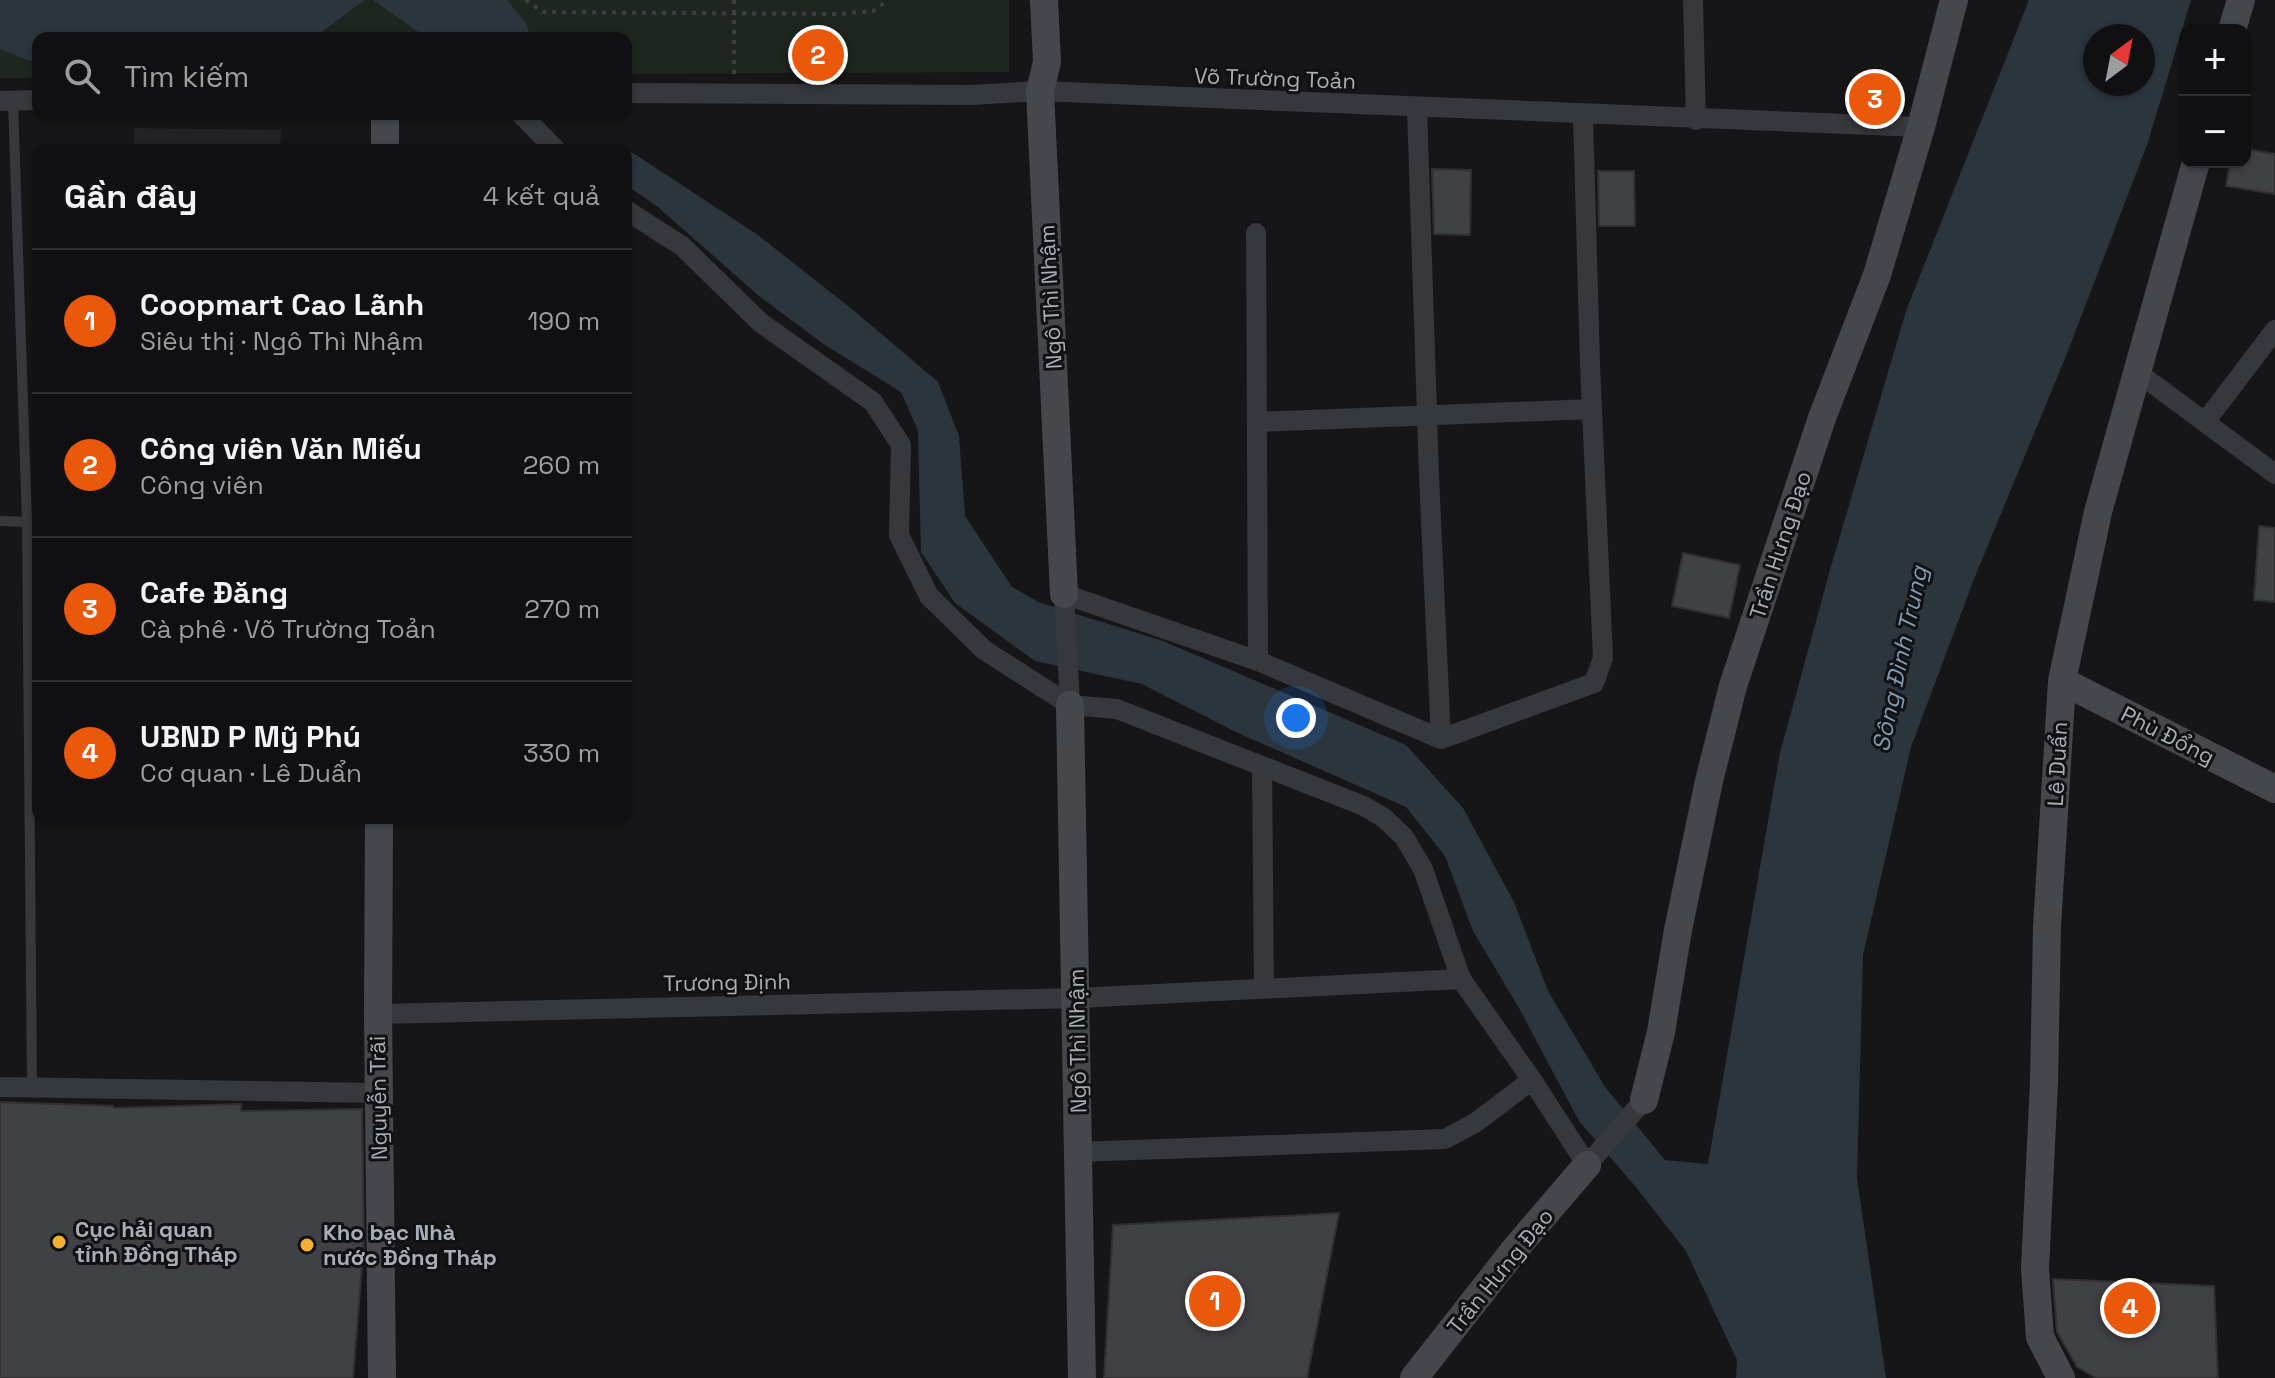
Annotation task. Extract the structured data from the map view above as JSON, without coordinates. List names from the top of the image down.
{
  "streets": {
    "street": [
      "Võ Trường Toản",
      "Ngô Thì Nhậm",
      "Trần Hưng Đạo",
      "Phù Đổng",
      "Lê Duẩn",
      "Trương Định",
      "Nguyễn Trãi"
    ]
  },
  "crossings": [
    ["Võ Trường Toản", "Ngô Thì Nhậm"],
    ["Võ Trường Toản", "Trần Hưng Đạo"],
    ["Ngô Thì Nhậm", "Trương Định"],
    ["Phù Đổng", "Lê Duẩn"],
    ["Trương Định", "Nguyễn Trãi"]
  ],
  "water": ["Sông Đình Trung"],
  "places": ["Cục hải quan tỉnh Đồng Tháp", "Kho bạc Nhà nước Đồng Tháp"],
  "north": "top right",
  "page": {
    "map_buttons": ["+", "−"],
    "pins": [
      "2",
      "3",
      "1",
      "4"
    ],
    "search": "Tìm kiếm",
    "heading": ["Gần đây", "4 kết quả"],
    "list": [
      {
        "mark": "1",
        "name": "Coopmart Cao Lãnh",
        "note": "Siêu thị · Ngô Thì Nhậm",
        "value": "190 m"
      },
      {
        "mark": "2",
        "name": "Công viên Văn Miếu",
        "note": "Công viên",
        "value": "260 m"
      },
      {
        "mark": "3",
        "name": "Cafe Đăng",
        "note": "Cà phê · Võ Trường Toản",
        "value": "270 m"
      },
      {
        "mark": "4",
        "name": "UBND P Mỹ Phú",
        "note": "Cơ quan · Lê Duẩn",
        "value": "330 m"
      }
    ]
  }
}
